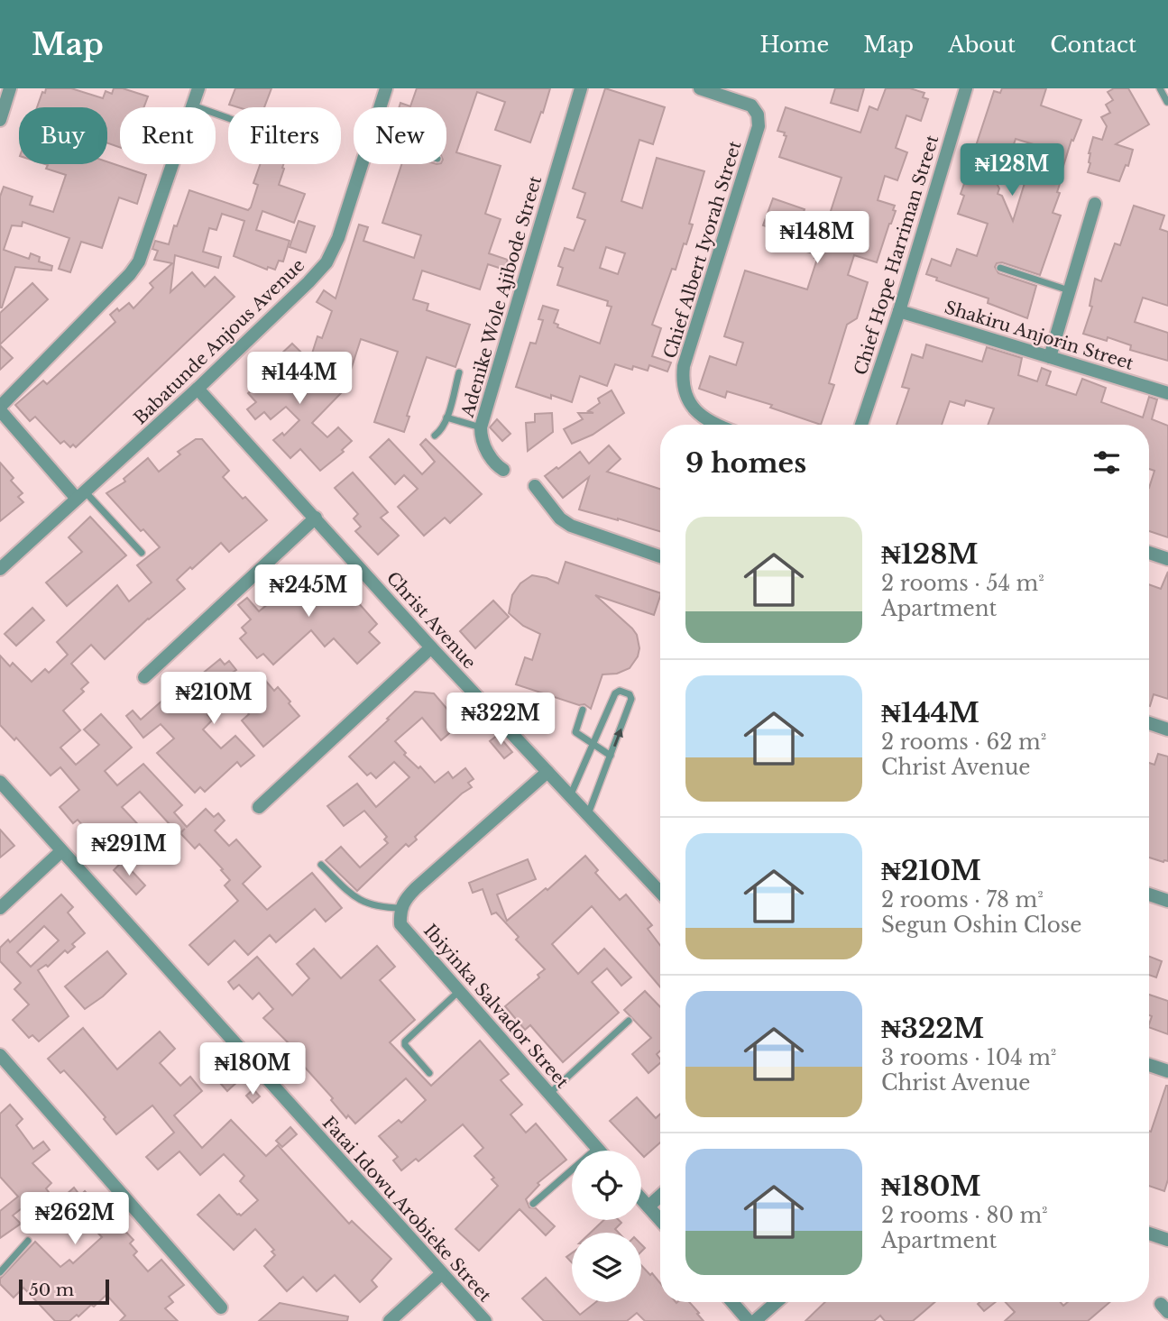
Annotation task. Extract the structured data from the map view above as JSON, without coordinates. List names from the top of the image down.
{
  "streets": {
    "street": [
      "Chief Albert Iyorah Street",
      "Chief Hope Harriman Street",
      "Adenike Wole Ajibode Street",
      "Shakiru Anjorin Street",
      "Babatunde Anjous Avenue",
      "Christ Avenue",
      "Ibiyinka Salvador Street",
      "Fatai Idowu Arobieke Street"
    ]
  },
  "crossings": [
    ["Chief Hope Harriman Street", "Shakiru Anjorin Street"],
    ["Babatunde Anjous Avenue", "Christ Avenue"]
  ],
  "scale_bar": "50 m",
  "page": {
    "header": "Map",
    "nav": [
      "Home",
      "Map",
      "About",
      "Contact"
    ],
    "chip": [
      "Buy",
      "Rent",
      "Filters",
      "New"
    ],
    "price": [
      "₦128M",
      "₦148M",
      "₦144M",
      "₦245M",
      "₦210M",
      "₦322M",
      "₦291M",
      "₦180M",
      "₦262M"
    ],
    "heading": "9 homes",
    "list": [
      {
        "name": "₦128M",
        "note": "2 rooms · 54 m² · Apartment"
      },
      {
        "name": "₦144M",
        "note": "2 rooms · 62 m² · Christ Avenue"
      },
      {
        "name": "₦210M",
        "note": "2 rooms · 78 m² · Segun Oshin Close"
      },
      {
        "name": "₦322M",
        "note": "3 rooms · 104 m² · Christ Avenue"
      },
      {
        "name": "₦180M",
        "note": "2 rooms · 80 m² · Apartment"
      }
    ],
    "scale": "50 m"
  }
}
